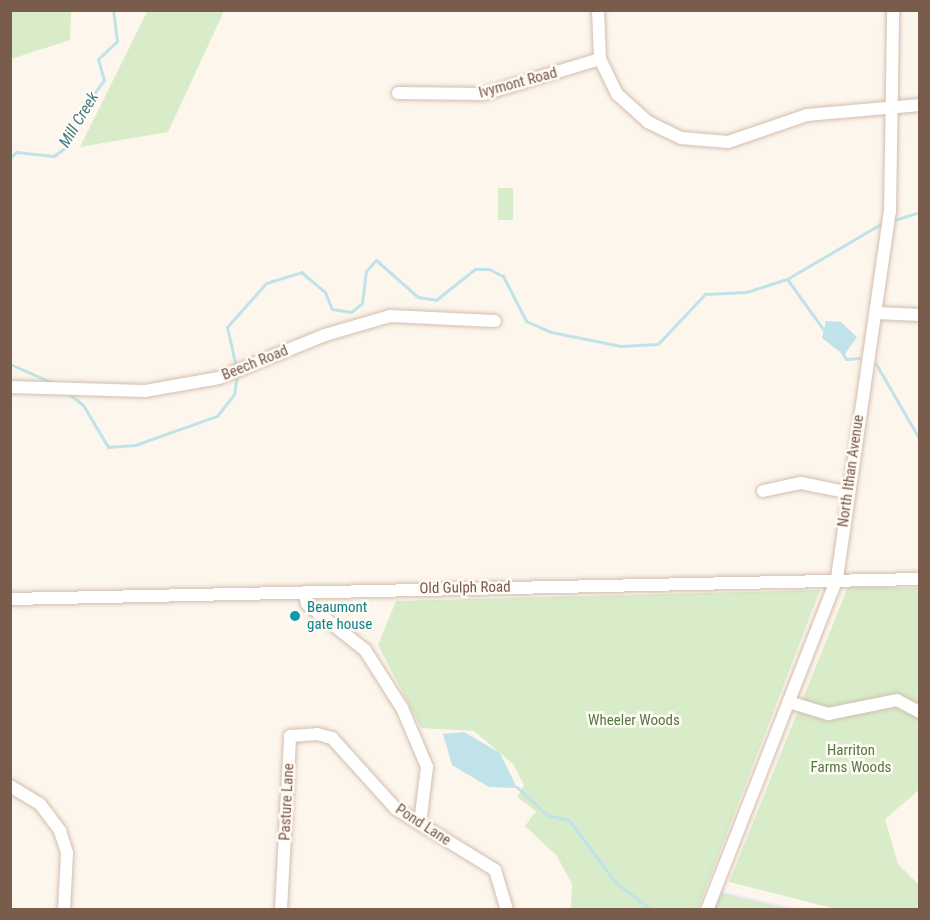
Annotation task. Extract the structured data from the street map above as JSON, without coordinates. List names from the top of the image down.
{
  "streets": {
    "street": [
      "Ivymont Road",
      "Beech Road",
      "North Ithan Avenue",
      "Old Gulph Road",
      "Pasture Lane",
      "Pond Lane"
    ]
  },
  "crossings": [
    ["North Ithan Avenue", "Old Gulph Road"],
    ["Pasture Lane", "Pond Lane"]
  ],
  "water": ["Mill Creek"],
  "parks": ["Wheeler Woods", "Harriton Farms Woods"],
  "places": ["Beaumont gate house"]
}
